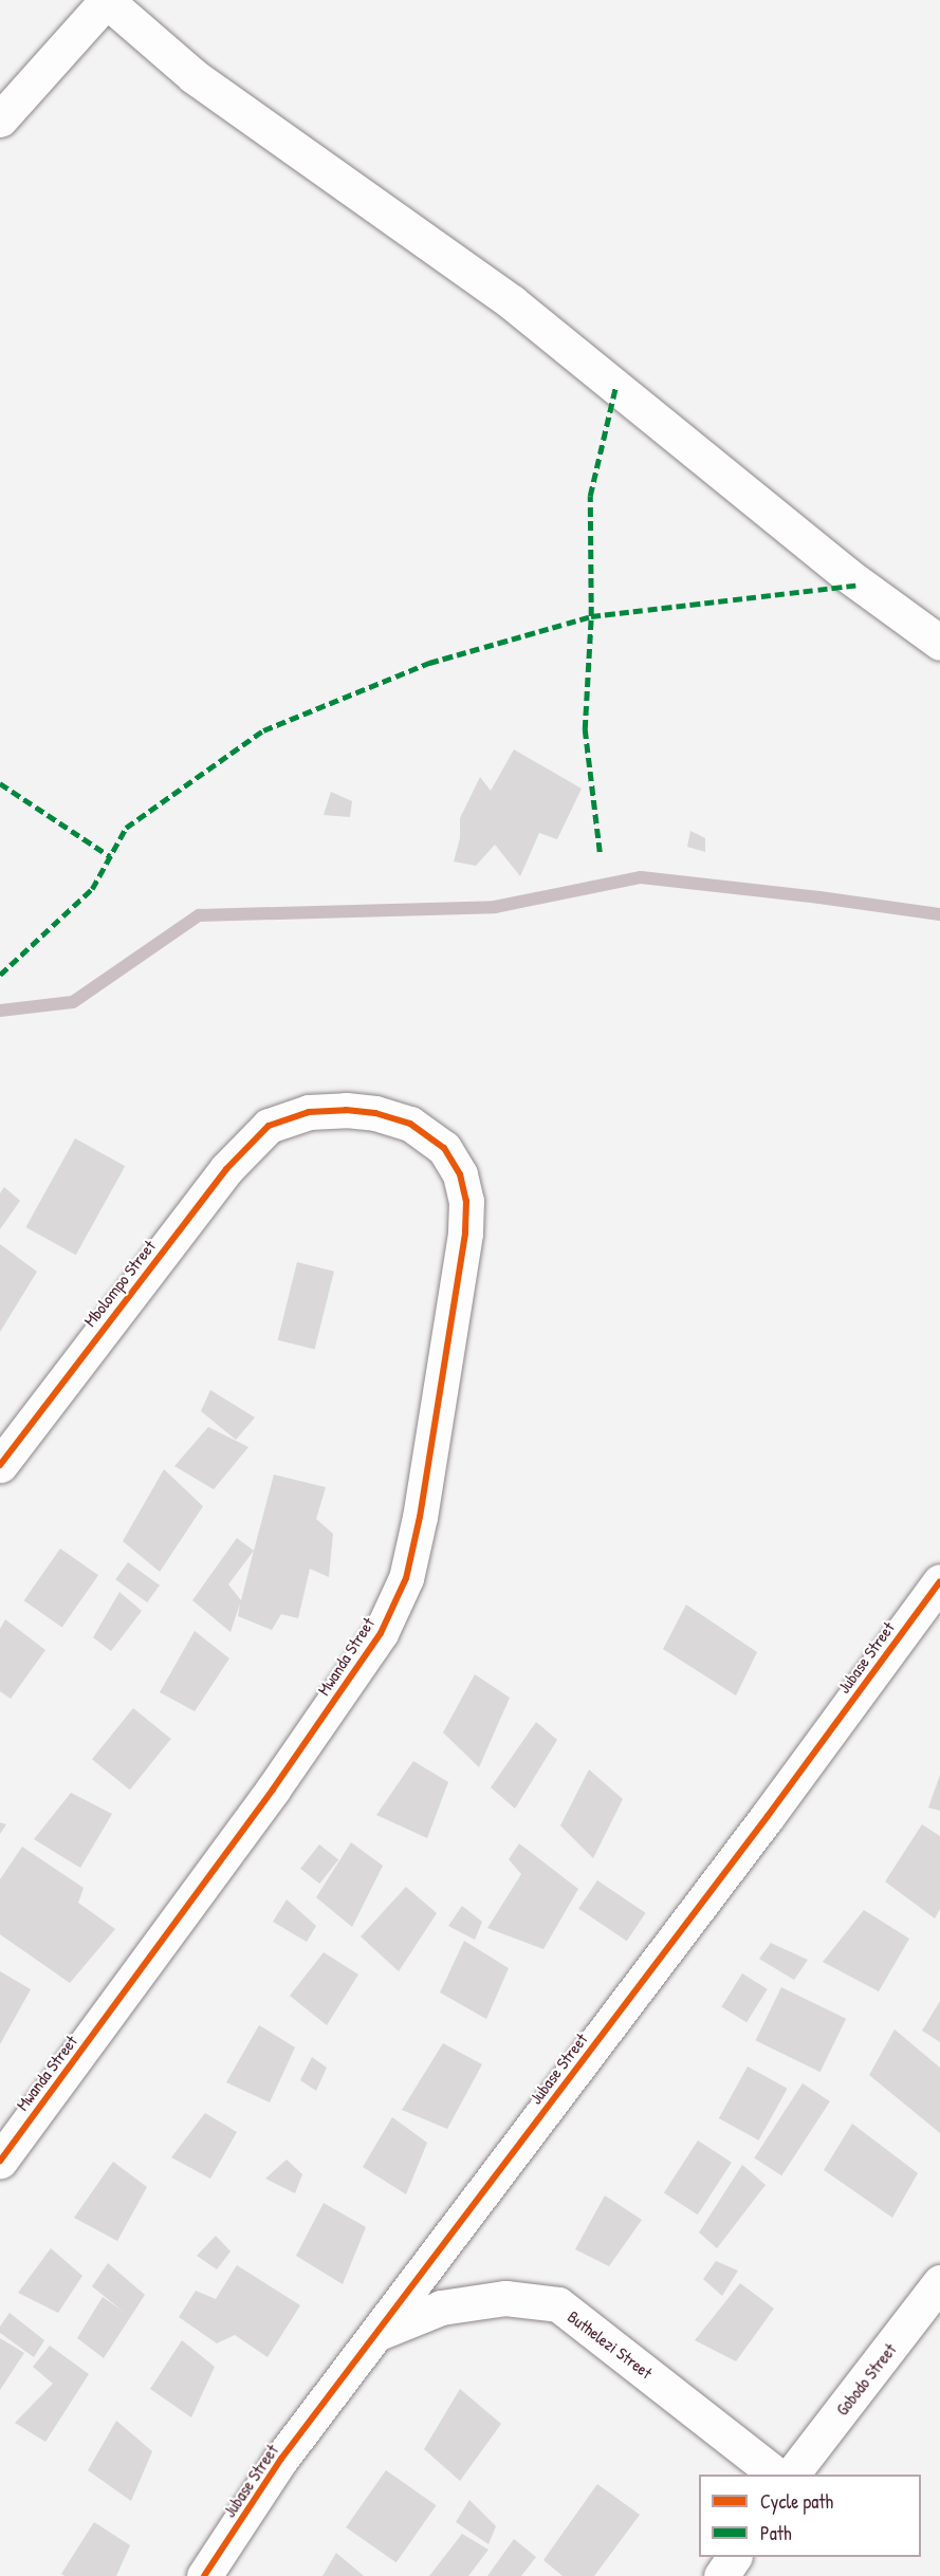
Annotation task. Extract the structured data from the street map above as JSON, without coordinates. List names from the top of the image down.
{
  "streets": {
    "street": [
      "Mbolompo Street",
      "Mwanda Street",
      "Jubase Street",
      "Buthelezi Street",
      "Gobodo Street"
    ]
  },
  "crossings": [
    ["Mbolompo Street", "Mwanda Street"],
    ["Jubase Street", "Buthelezi Street"]
  ],
  "legend": ["Cycle path", "Path"]
}
